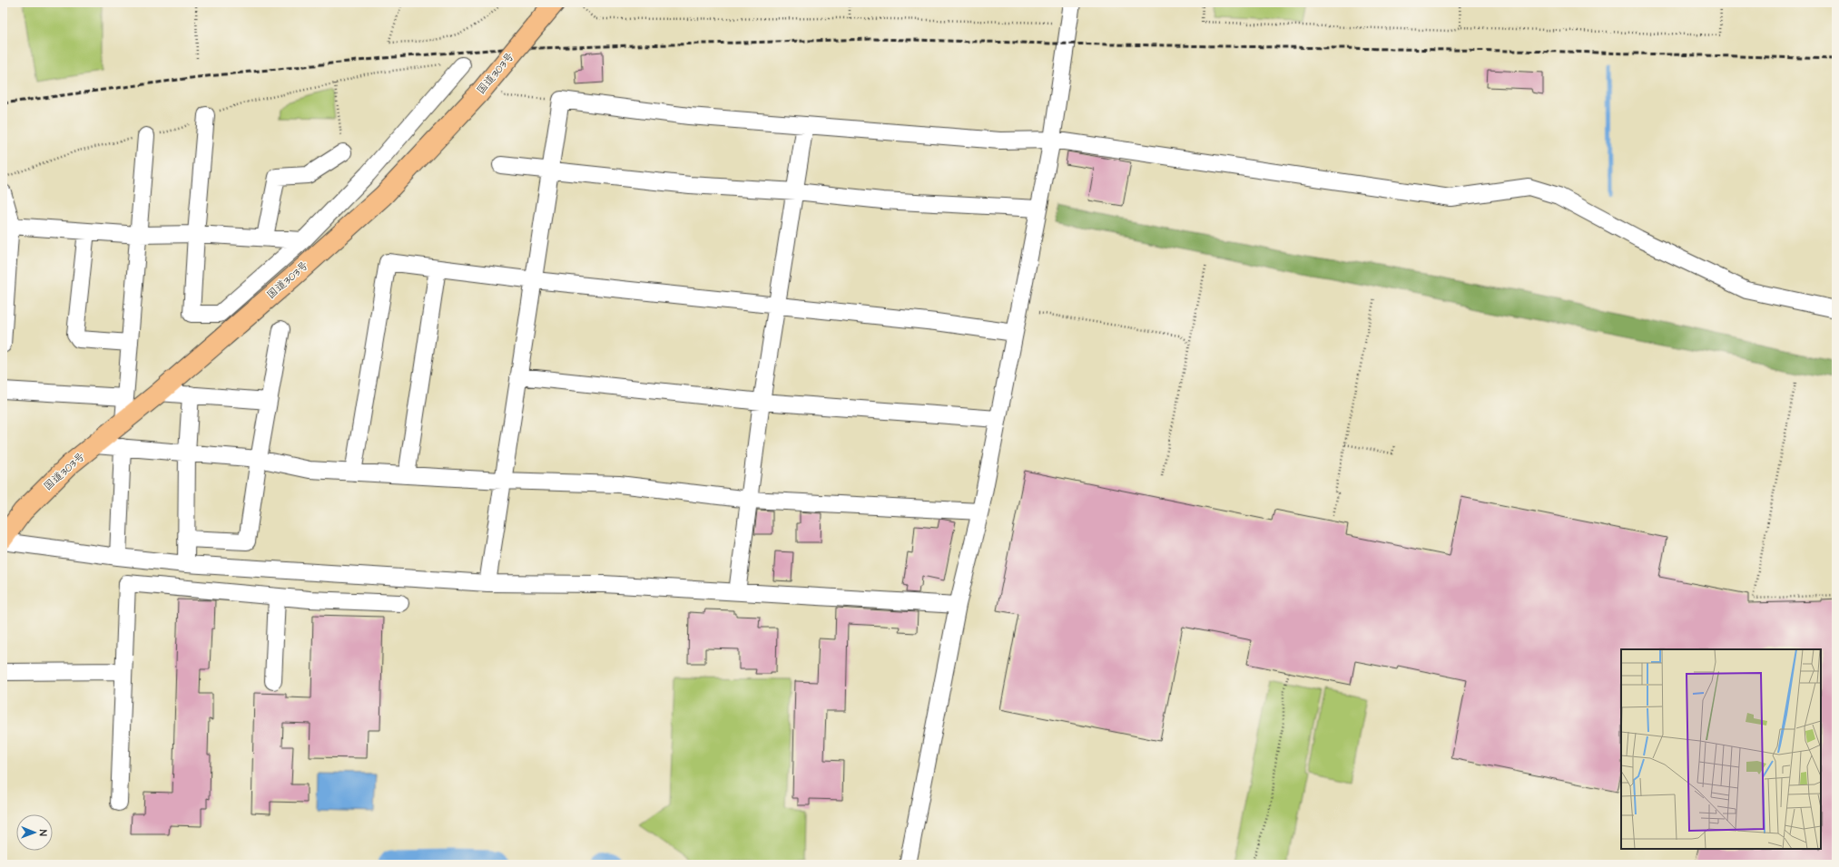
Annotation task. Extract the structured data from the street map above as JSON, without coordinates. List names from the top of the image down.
{
  "streets": {
    "highway": ["国道303号"]
  },
  "north": "right"
}
